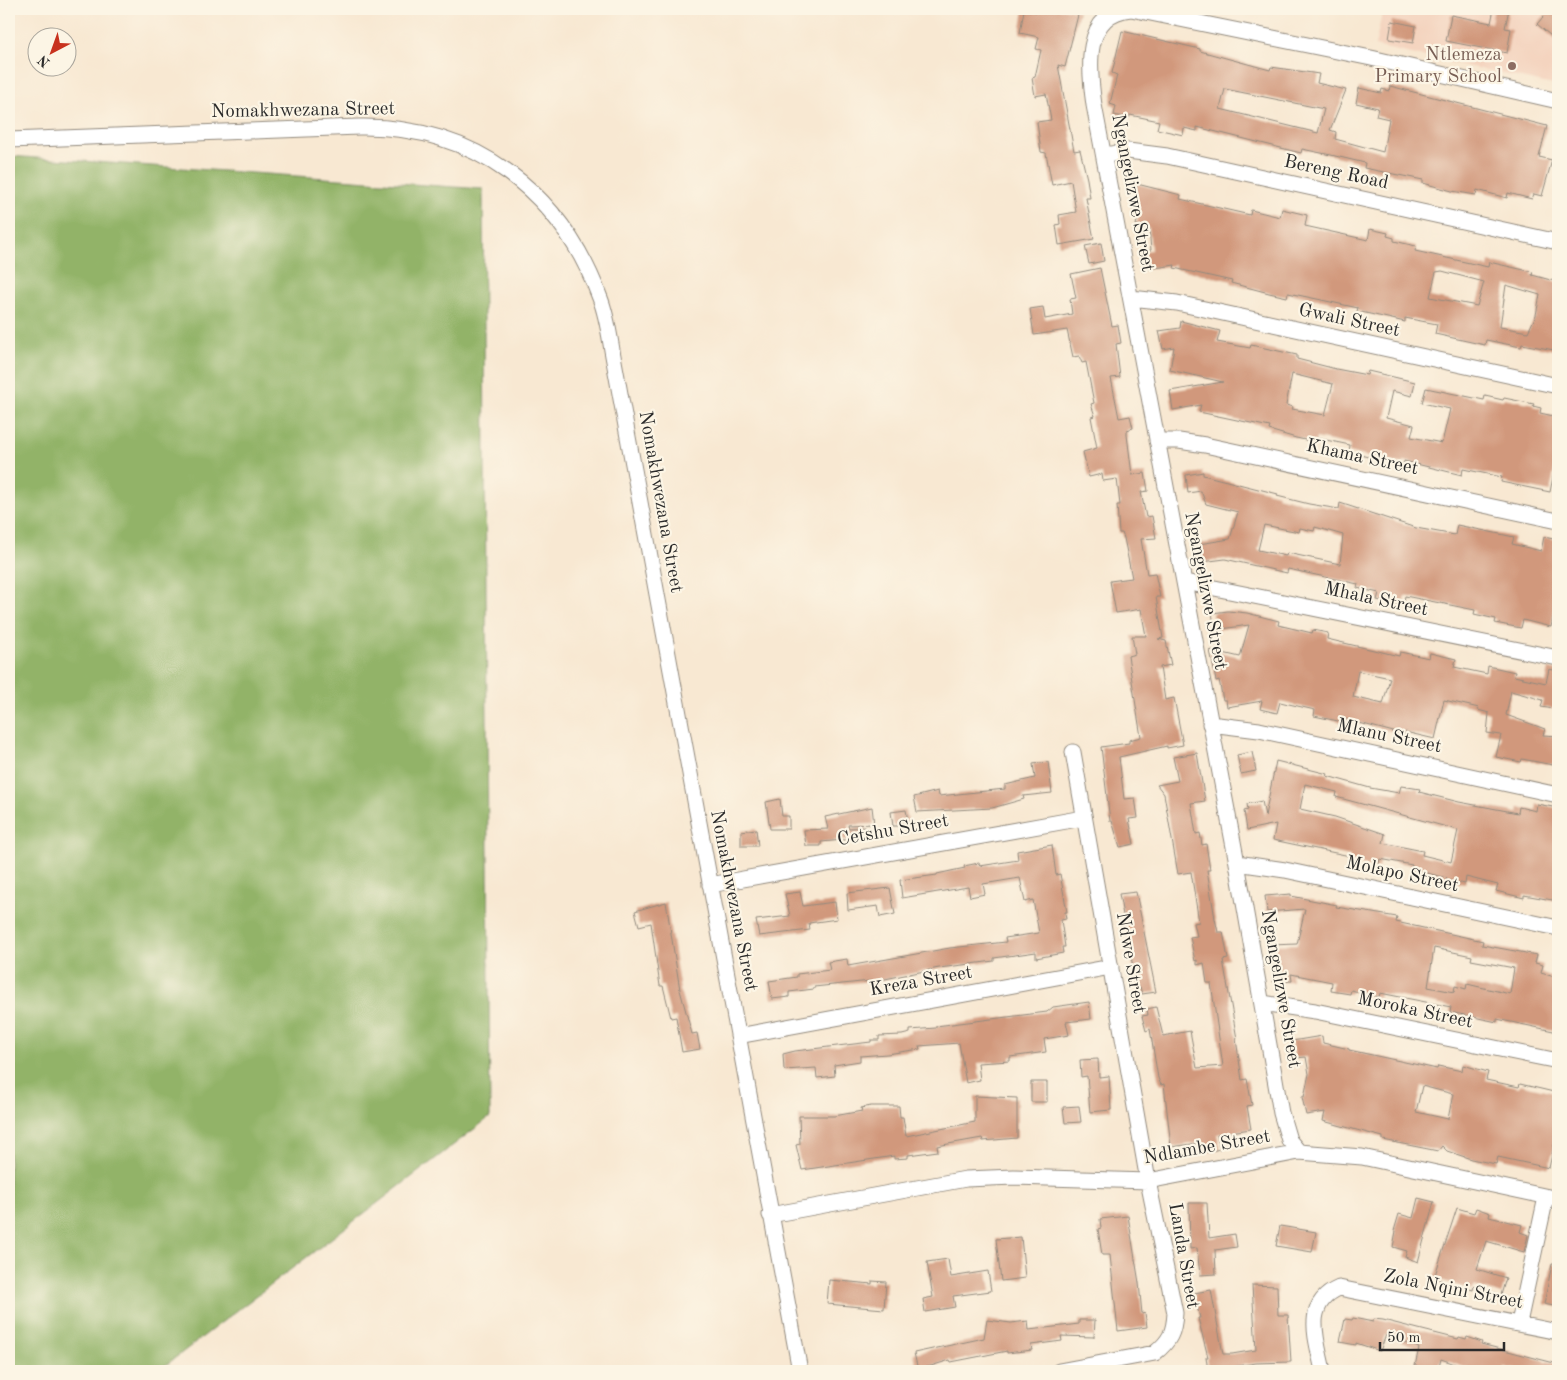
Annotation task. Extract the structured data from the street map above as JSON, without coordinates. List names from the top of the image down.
{
  "streets": {
    "street": [
      "Nomakhwezana Street",
      "Bereng Road",
      "Ngangelizwe Street",
      "Gwali Street",
      "Khama Street",
      "Mhala Street",
      "Mlanu Street",
      "Cetshu Street",
      "Molapo Street",
      "Ndwe Street",
      "Kreza Street",
      "Moroka Street",
      "Ndlambe Street",
      "Landa Street",
      "Zola Nqini Street"
    ]
  },
  "crossings": [
    ["Nomakhwezana Street", "Cetshu Street"],
    ["Nomakhwezana Street", "Kreza Street"],
    ["Nomakhwezana Street", "Ndlambe Street"],
    ["Bereng Road", "Ngangelizwe Street"],
    ["Ngangelizwe Street", "Gwali Street"],
    ["Ngangelizwe Street", "Khama Street"],
    ["Ngangelizwe Street", "Mhala Street"],
    ["Ngangelizwe Street", "Mlanu Street"],
    ["Ngangelizwe Street", "Molapo Street"],
    ["Ngangelizwe Street", "Moroka Street"],
    ["Ngangelizwe Street", "Ndlambe Street"],
    ["Cetshu Street", "Ndwe Street"],
    ["Ndwe Street", "Kreza Street"],
    ["Ndwe Street", "Ndlambe Street"],
    ["Ndwe Street", "Landa Street"],
    ["Ndlambe Street", "Landa Street"]
  ],
  "places": ["Ntlemeza Primary School"],
  "scale_bar": "50 m",
  "north": "bottom left"
}
